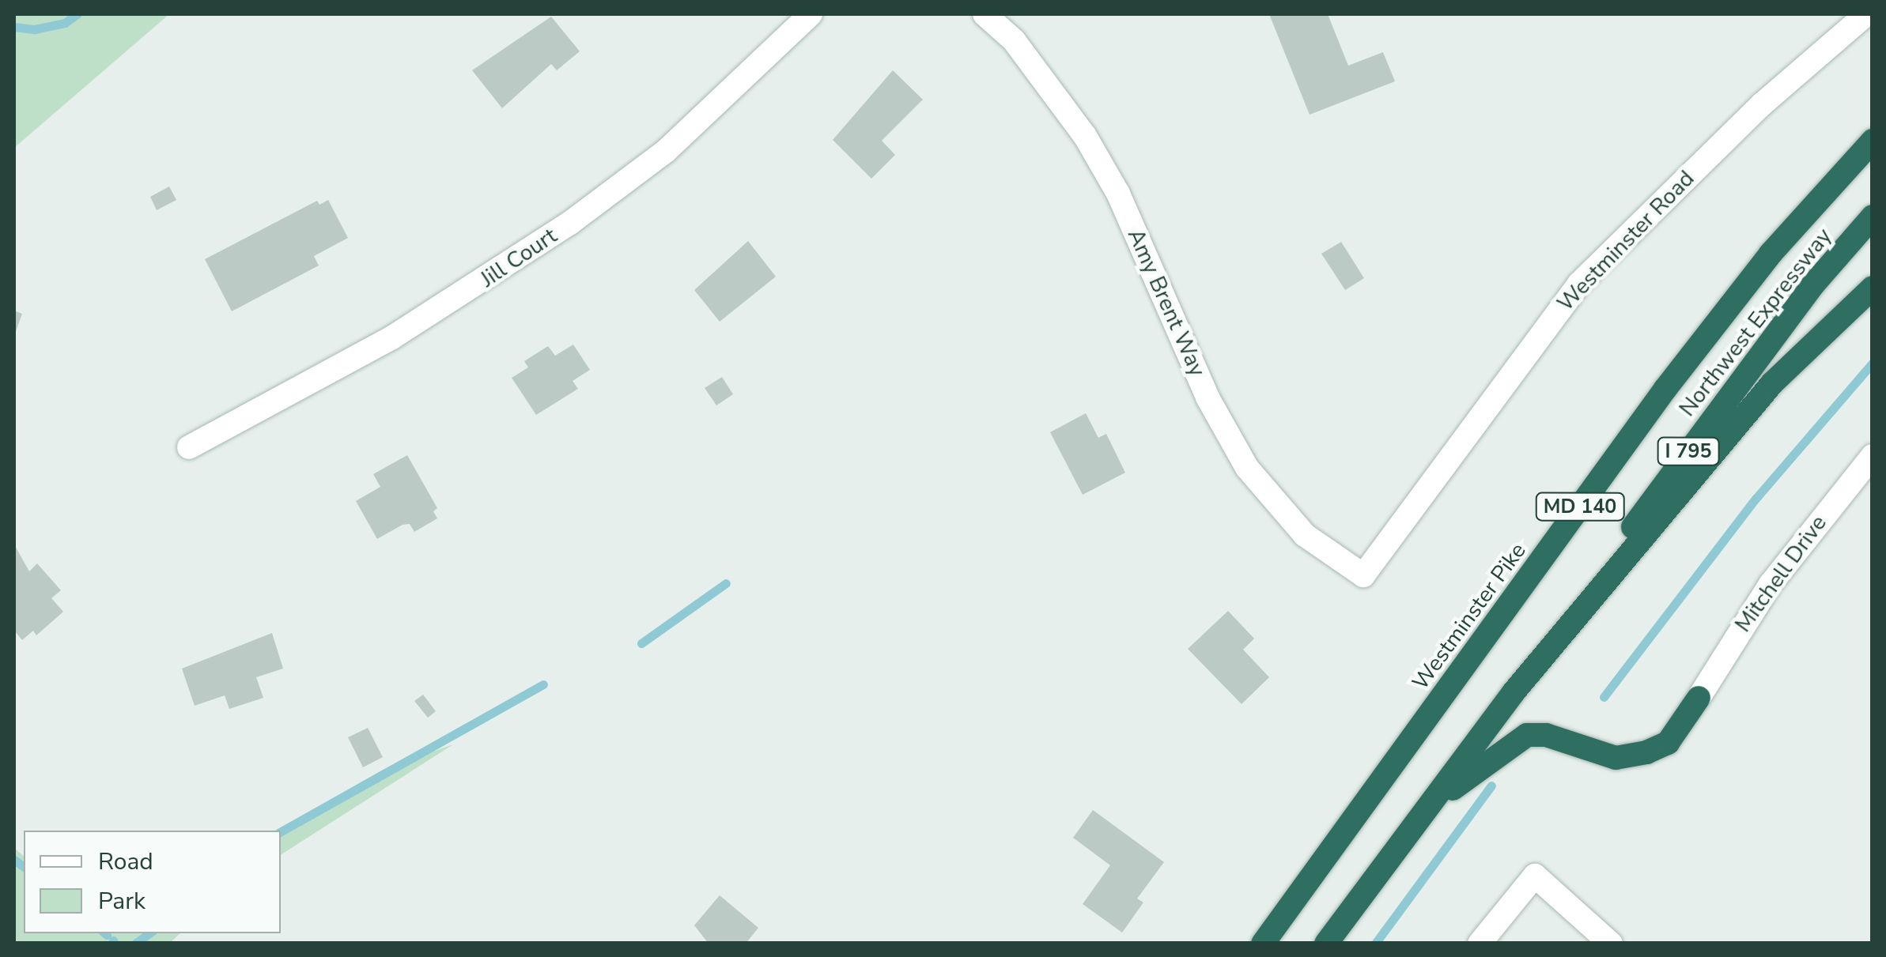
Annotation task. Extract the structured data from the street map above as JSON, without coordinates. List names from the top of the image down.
{
  "streets": {
    "highway": [
      "Northwest Expressway",
      "I 795",
      "MD 140",
      "Westminster Pike"
    ],
    "street": [
      "Westminster Road",
      "Jill Court",
      "Amy Brent Way",
      "Mitchell Drive"
    ]
  },
  "crossings": [
    ["Westminster Road", "Amy Brent Way"],
    ["Northwest Expressway", "MD 140"]
  ],
  "legend": ["Road", "Park"]
}
